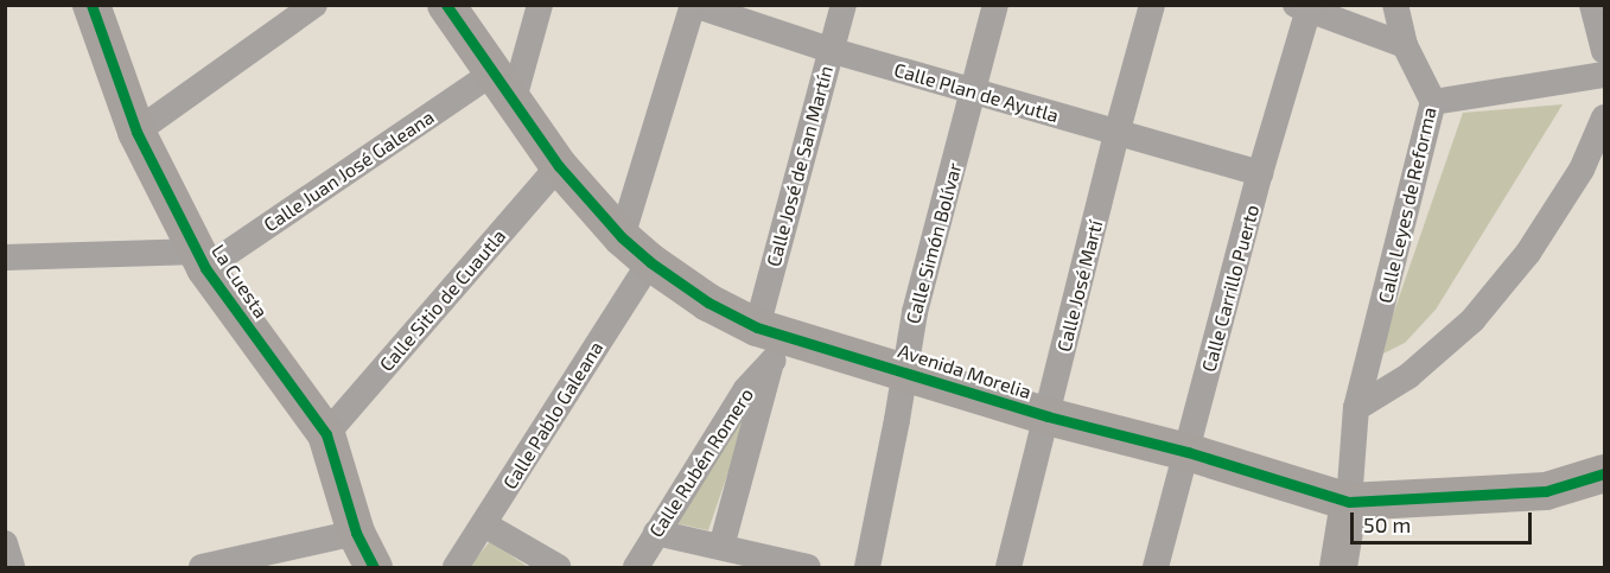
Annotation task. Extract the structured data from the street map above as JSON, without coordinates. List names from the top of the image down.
{
  "streets": {
    "street": [
      "Calle Plan de Ayutla",
      "Calle José de San Martín",
      "Calle Juan José Galeana",
      "Calle Leyes de Reforma",
      "Calle Simón Bolívar",
      "La Cuesta",
      "Calle José Martí",
      "Calle Carrillo Puerto",
      "Calle Sitio de Cuautla",
      "Avenida Morelia",
      "Calle Pablo Galeana",
      "Calle Rubén Romero"
    ]
  },
  "crossings": [
    ["Calle Plan de Ayutla", "Calle José de San Martín"],
    ["Calle Plan de Ayutla", "Calle Simón Bolívar"],
    ["Calle Plan de Ayutla", "Calle José Martí"],
    ["Calle Plan de Ayutla", "Calle Carrillo Puerto"],
    ["Calle José de San Martín", "Avenida Morelia"],
    ["Calle José de San Martín", "Calle Rubén Romero"],
    ["Calle Juan José Galeana", "La Cuesta"],
    ["Calle Juan José Galeana", "Avenida Morelia"],
    ["Calle Leyes de Reforma", "Avenida Morelia"],
    ["Calle Simón Bolívar", "Avenida Morelia"],
    ["La Cuesta", "Calle Sitio de Cuautla"],
    ["Calle José Martí", "Avenida Morelia"],
    ["Calle Carrillo Puerto", "Avenida Morelia"],
    ["Calle Sitio de Cuautla", "Avenida Morelia"],
    ["Avenida Morelia", "Calle Pablo Galeana"],
    ["Avenida Morelia", "Calle Rubén Romero"]
  ],
  "scale_bar": "50 m"
}
